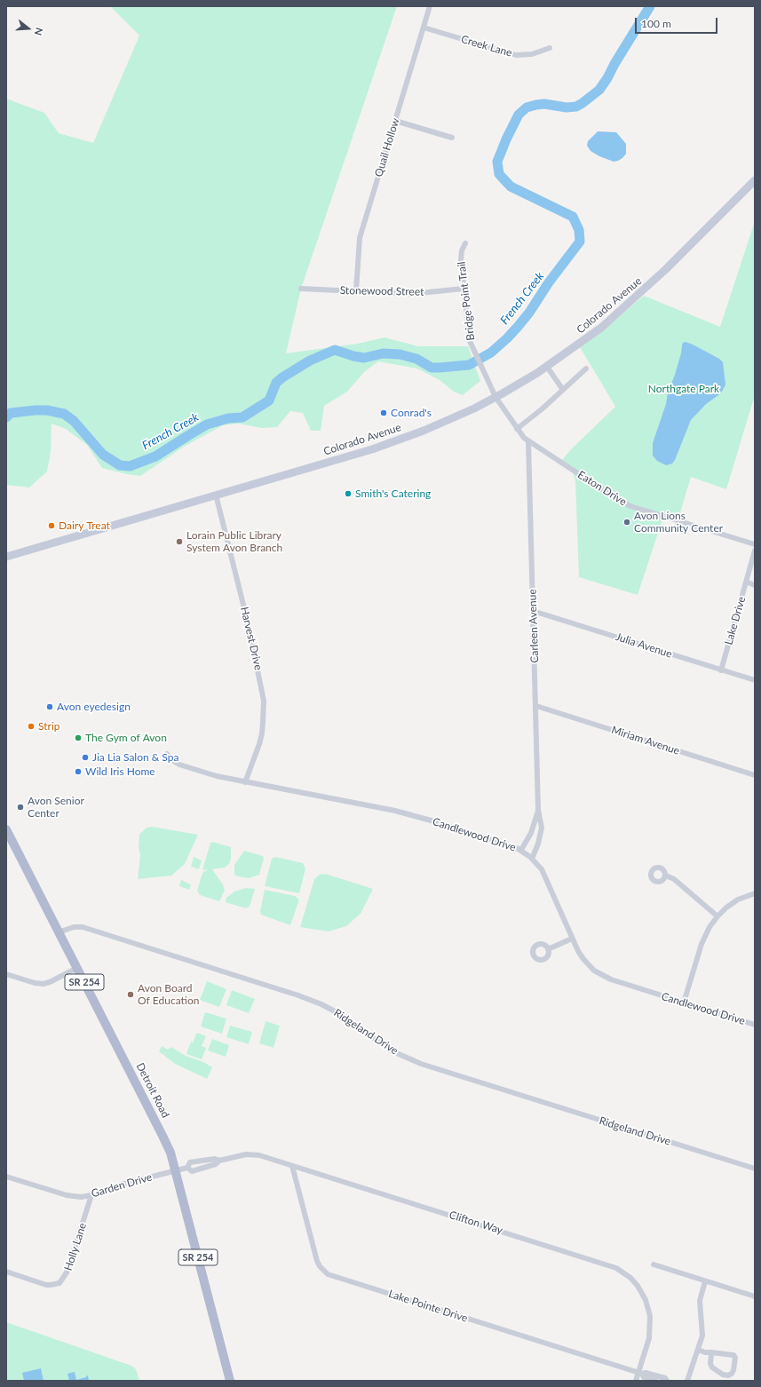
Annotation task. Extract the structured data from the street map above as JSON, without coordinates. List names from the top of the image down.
{
  "streets": {
    "main road": ["Colorado Avenue", "SR 254", "Detroit Road"],
    "street": [
      "Creek Lane",
      "Quail Hollow",
      "Stonewood Street",
      "Bridge Point Trail",
      "Eaton Drive",
      "Lake Drive",
      "Carleen Avenue",
      "Harvest Drive",
      "Julia Avenue",
      "Miriam Avenue",
      "Candlewood Drive",
      "Ridgeland Drive",
      "Garden Drive",
      "Clifton Way",
      "Holly Lane",
      "Lake Pointe Drive"
    ]
  },
  "crossings": [
    ["Creek Lane", "Quail Hollow"],
    ["Quail Hollow", "Stonewood Street"],
    ["Stonewood Street", "Bridge Point Trail"],
    ["Bridge Point Trail", "Colorado Avenue"],
    ["Bridge Point Trail", "Eaton Drive"],
    ["Colorado Avenue", "Eaton Drive"],
    ["Colorado Avenue", "Harvest Drive"],
    ["Eaton Drive", "Carleen Avenue"],
    ["Lake Drive", "Julia Avenue"],
    ["Carleen Avenue", "Julia Avenue"],
    ["Carleen Avenue", "Miriam Avenue"],
    ["Carleen Avenue", "Candlewood Drive"],
    ["Harvest Drive", "Candlewood Drive"],
    ["Ridgeland Drive", "Detroit Road"],
    ["Detroit Road", "Garden Drive"],
    ["Detroit Road", "Clifton Way"],
    ["Garden Drive", "Clifton Way"],
    ["Garden Drive", "Holly Lane"],
    ["Clifton Way", "Lake Pointe Drive"]
  ],
  "water": ["French Creek"],
  "parks": ["Northgate Park"],
  "places": [
    "Conrad's",
    "Smith's Catering",
    "Avon Lions Community Center",
    "Dairy Treat",
    "Lorain Public Library System Avon Branch",
    "Avon eyedesign",
    "Strip",
    "The Gym of Avon",
    "Jia Lia Salon & Spa",
    "Wild Iris Home",
    "Avon Senior Center",
    "Avon Board Of Education"
  ],
  "scale_bar": "100 m",
  "north": "right"
}
